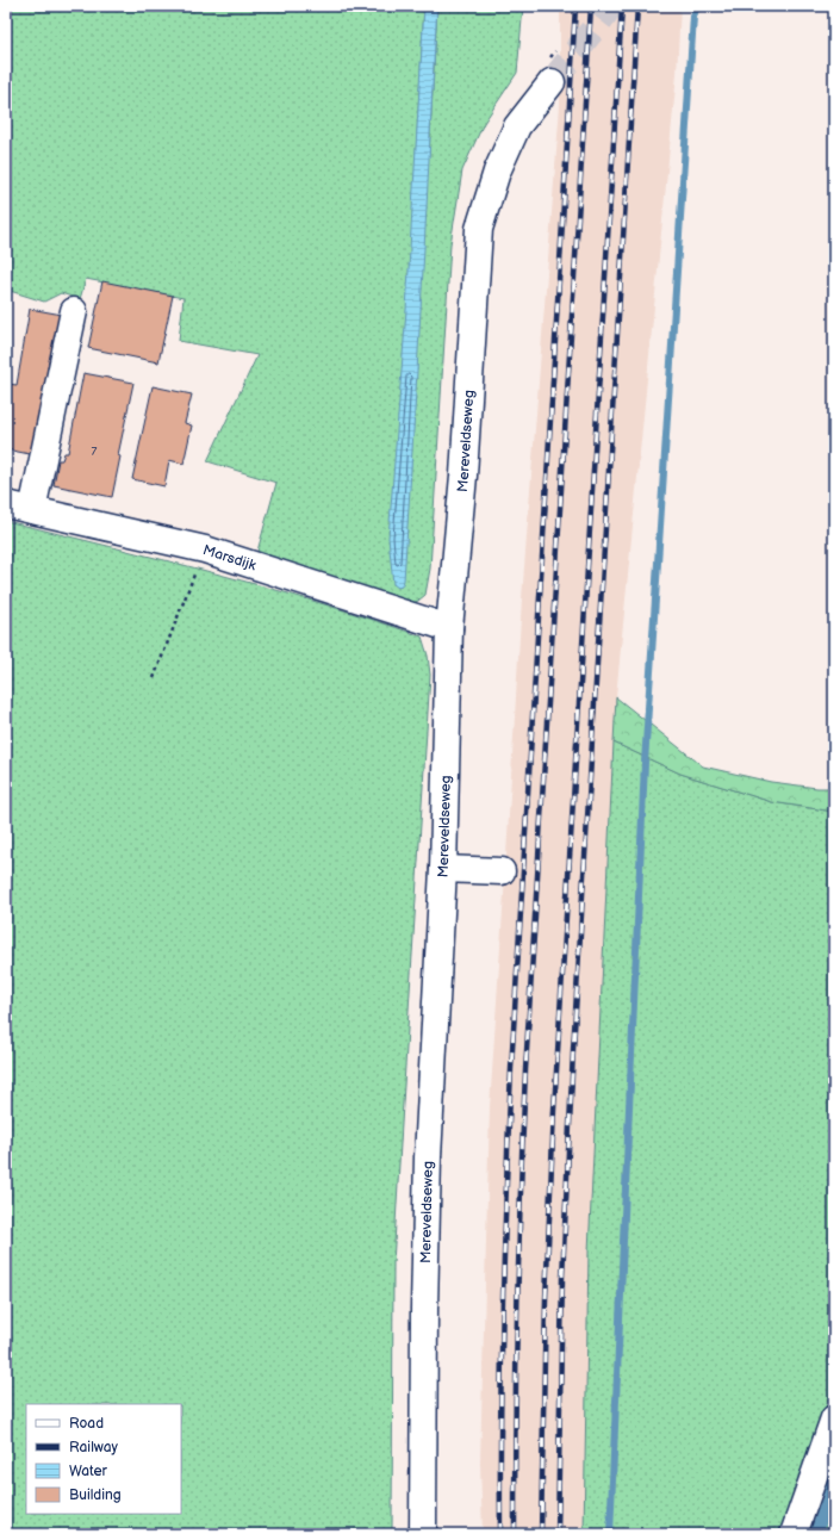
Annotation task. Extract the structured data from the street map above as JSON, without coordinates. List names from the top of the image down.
{
  "streets": {
    "street": ["Mereveldseweg", "Marsdijk"]
  },
  "crossings": [
    ["Mereveldseweg", "Marsdijk"]
  ],
  "house_numbers": ["7"],
  "legend": [
    "Road",
    "Railway",
    "Water",
    "Building"
  ]
}
